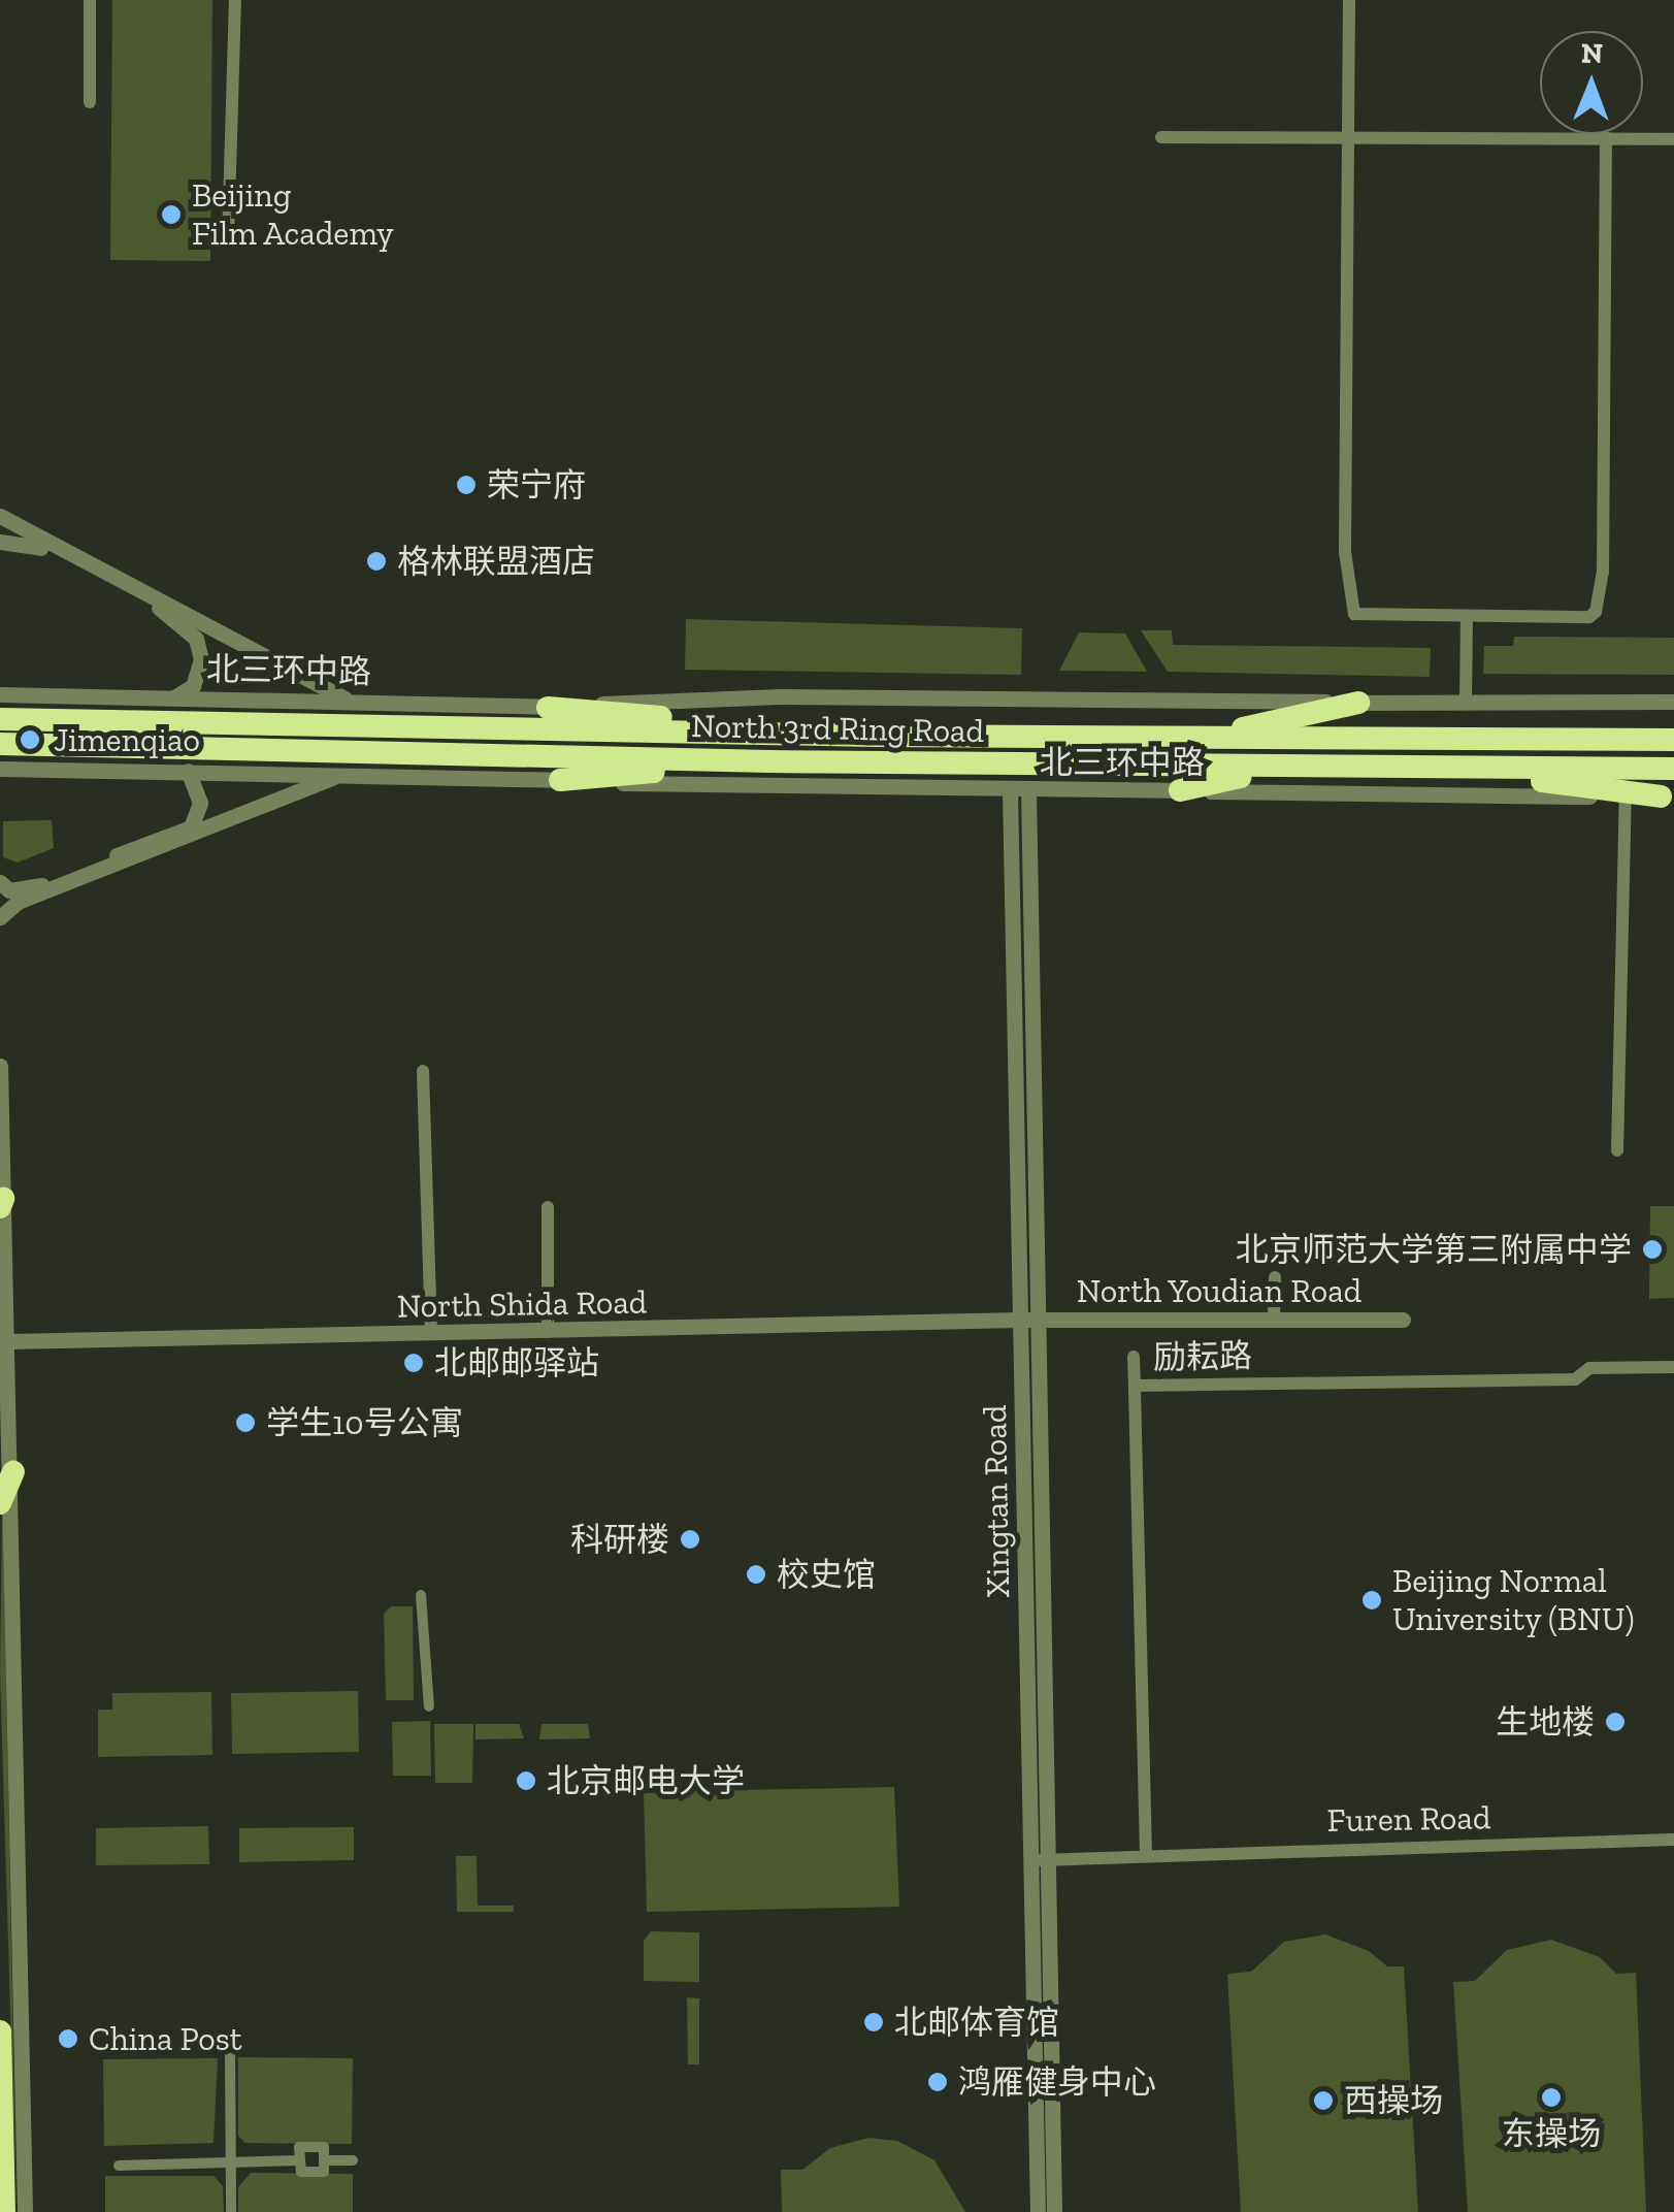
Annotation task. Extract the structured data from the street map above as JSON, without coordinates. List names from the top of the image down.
{
  "streets": {
    "highway": ["North 3rd Ring Road"],
    "street": [
      "北三环中路",
      "North Youdian Road",
      "North Shida Road",
      "励耘路",
      "Xingtan Road",
      "Furen Road"
    ]
  },
  "crossings": [
    ["北三环中路", "North 3rd Ring Road"],
    ["北三环中路", "Xingtan Road"],
    ["North Youdian Road", "North Shida Road"],
    ["North Youdian Road", "Xingtan Road"],
    ["North Shida Road", "Xingtan Road"],
    ["励耘路", "Furen Road"],
    ["Xingtan Road", "Furen Road"]
  ],
  "places": [
    "Beijing Film Academy",
    "荣宁府",
    "格林联盟酒店",
    "Jimenqiao",
    "北京师范大学第三附属中学",
    "北邮邮驿站",
    "学生10号公寓",
    "科研楼",
    "校史馆",
    "Beijing Normal University (BNU)",
    "生地楼",
    "北京邮电大学",
    "北邮体育馆",
    "China Post",
    "鸿雁健身中心",
    "东操场",
    "西操场"
  ],
  "north": "top"
}
